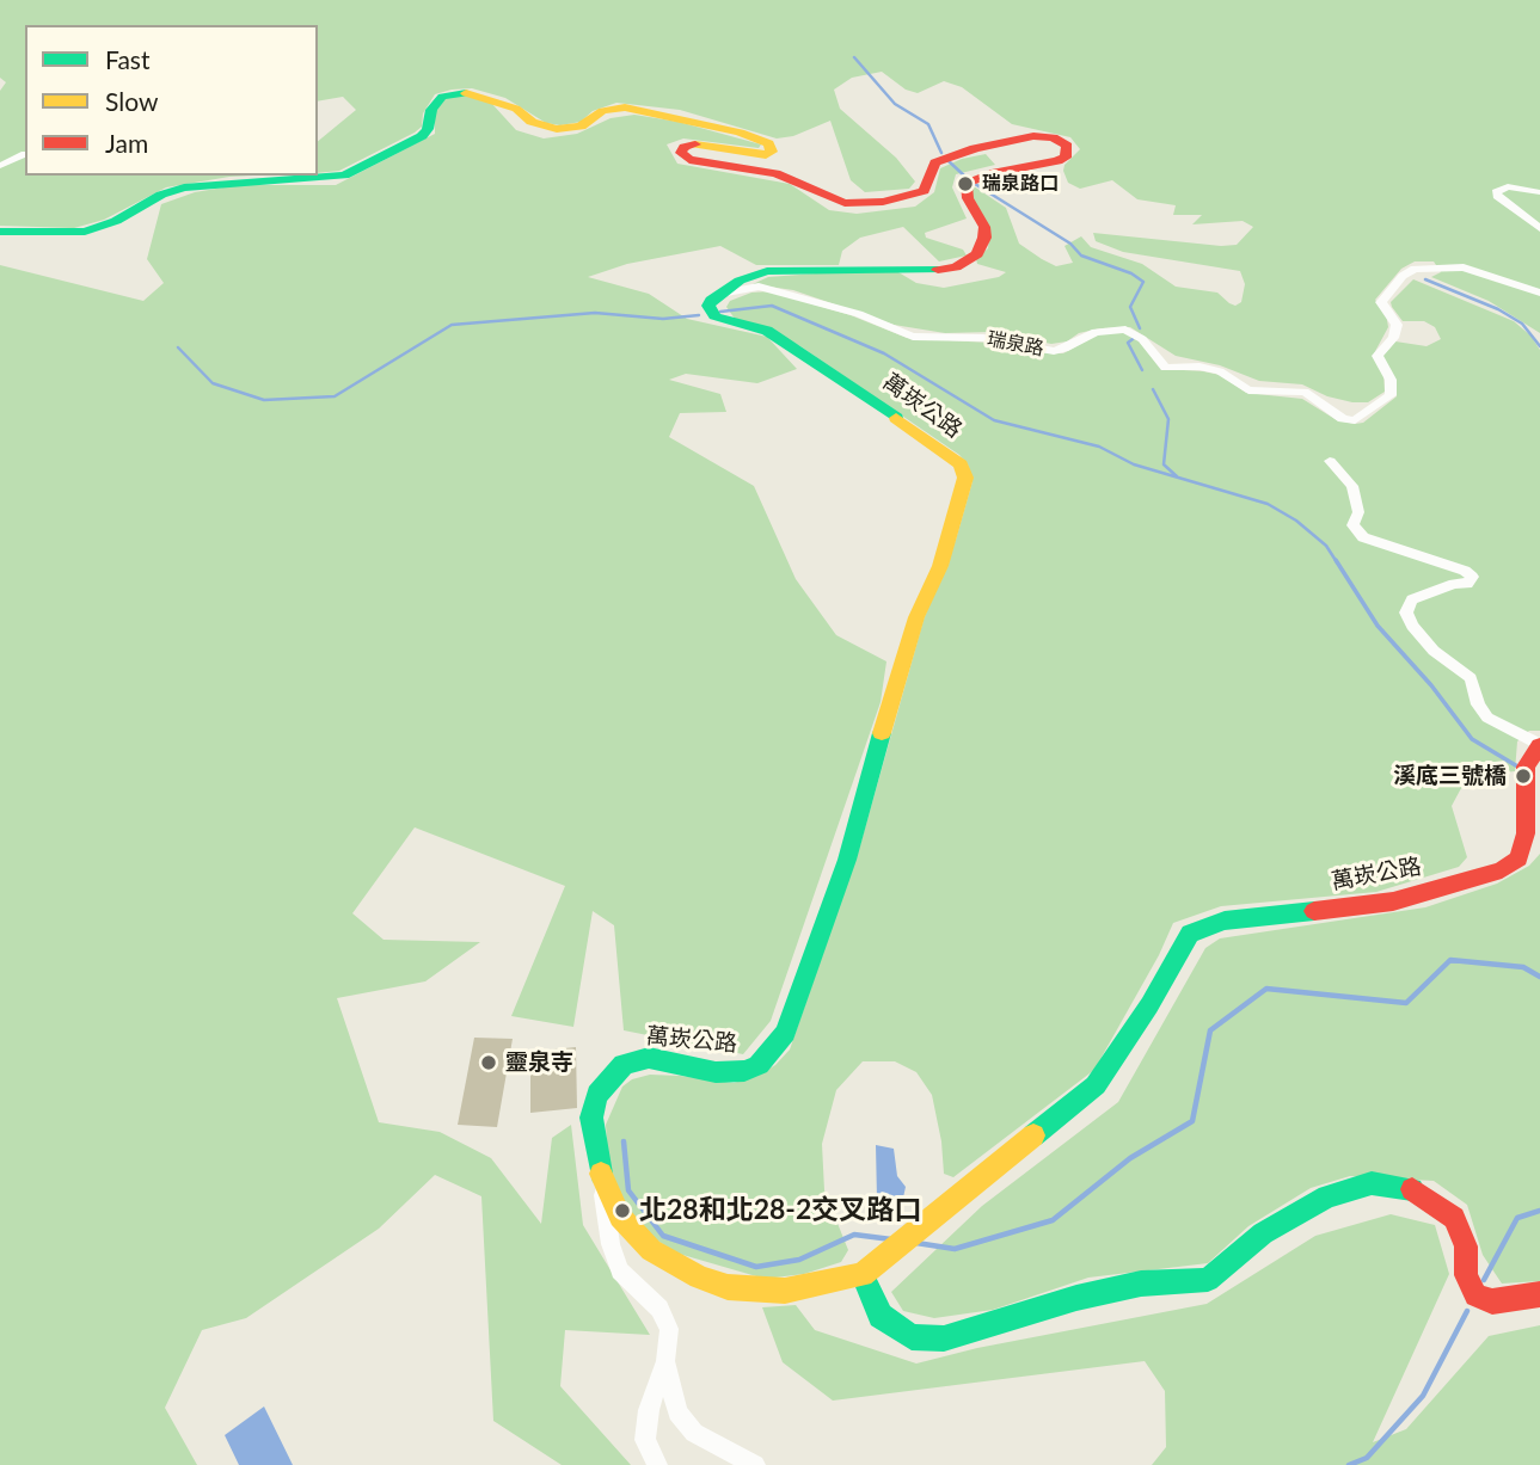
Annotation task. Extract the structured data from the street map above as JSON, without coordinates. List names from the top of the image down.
{
  "streets": {
    "street": ["瑞泉路", "萬崁公路"]
  },
  "crossings": [
    ["瑞泉路", "萬崁公路"]
  ],
  "places": [
    "瑞泉路口",
    "溪底三號橋",
    "靈泉寺",
    "北28和北28-2交叉路口"
  ],
  "legend": ["Fast", "Slow", "Jam"]
}
